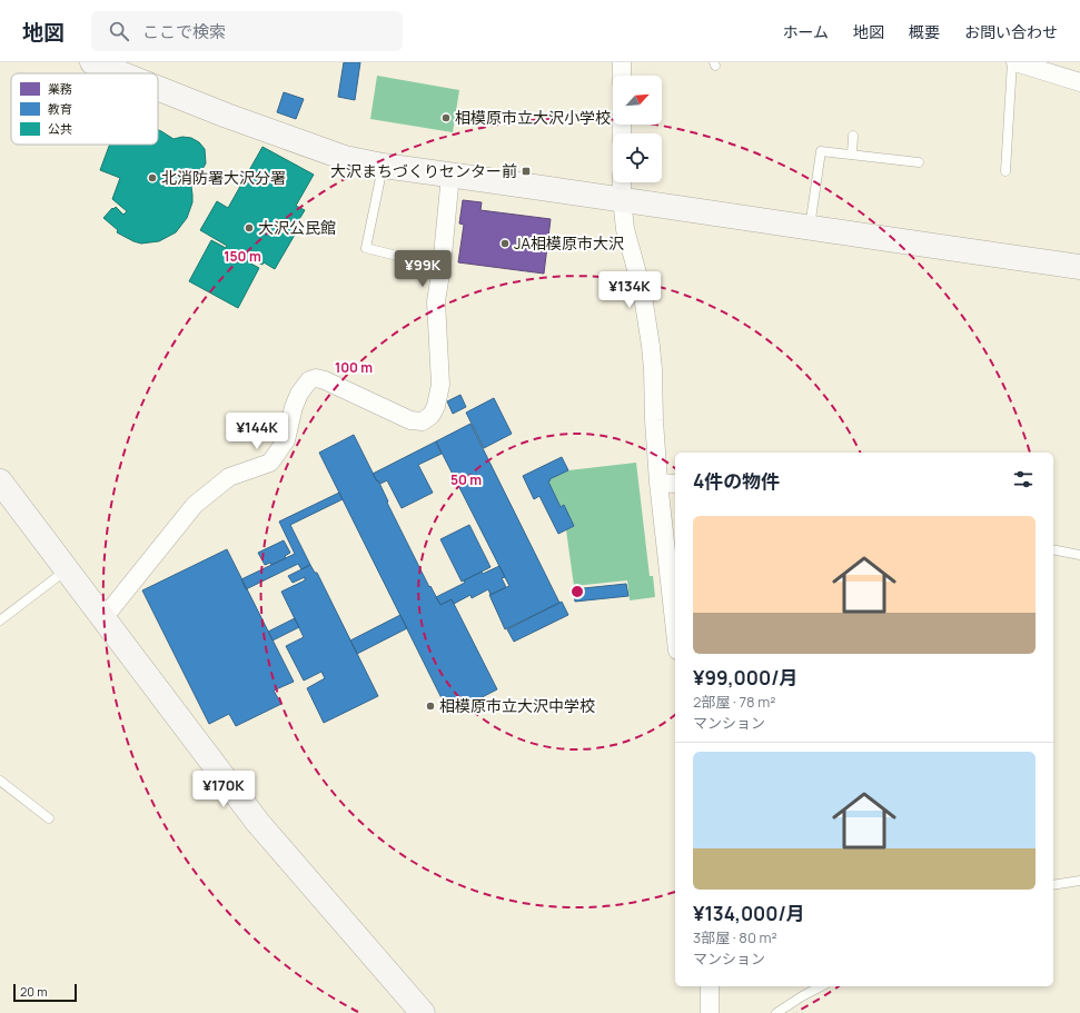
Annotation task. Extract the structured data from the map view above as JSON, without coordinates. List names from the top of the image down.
{
  "places": {
    "other": [
      "相模原市立大沢小学校",
      "北消防署大沢分署",
      "大沢公民館",
      "JA相模原市大沢",
      "相模原市立大沢中学校"
    ],
    "transit": ["大沢まちづくりセンター前"]
  },
  "legend": ["業務", "教育", "公共"],
  "scale_bar": "20 m",
  "north": "top right",
  "page": {
    "header": "地図",
    "search": "ここで検索",
    "nav": [
      "ホーム",
      "地図",
      "概要",
      "お問い合わせ"
    ],
    "price": [
      "¥99K",
      "¥134K",
      "¥144K",
      "¥170K"
    ],
    "heading": "4件の物件",
    "list": [
      {
        "name": "¥99,000/月",
        "note": "2部屋 · 78 m² · マンション"
      },
      {
        "name": "¥134,000/月",
        "note": "3部屋 · 80 m² · マンション"
      }
    ],
    "scale": "20 m"
  },
  "rings": ["150 m", "100 m", "50 m"]
}
